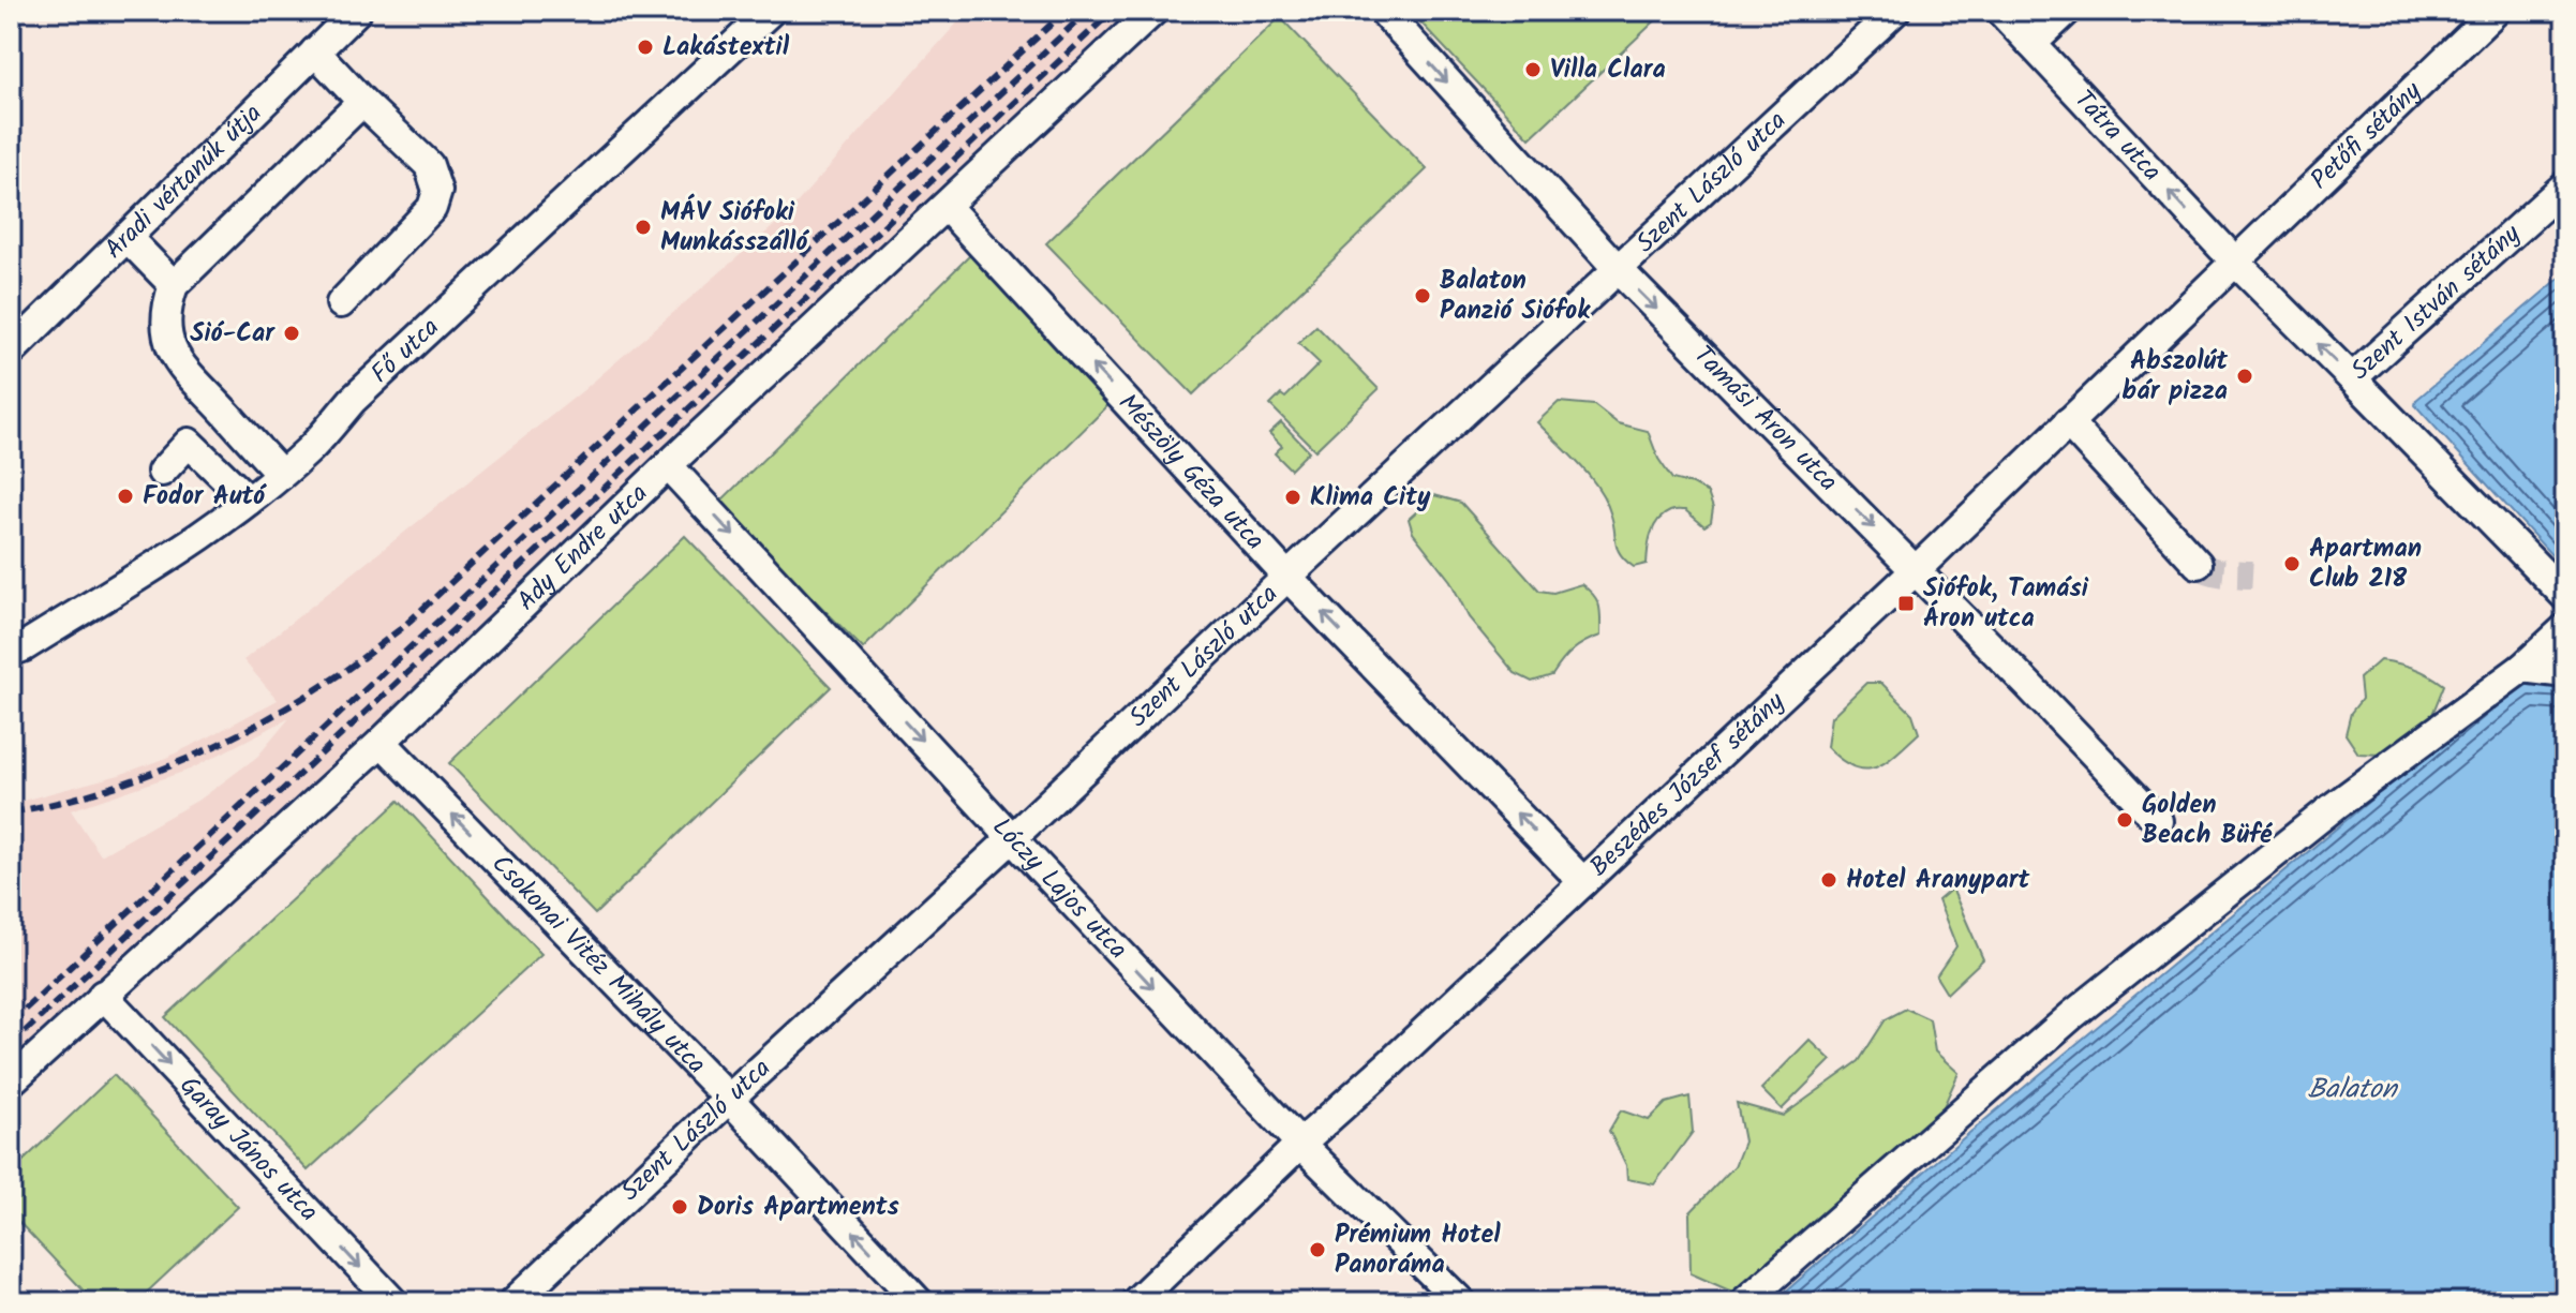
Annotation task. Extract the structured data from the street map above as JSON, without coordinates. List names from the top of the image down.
{
  "streets": {
    "street": [
      "Tátra utca",
      "Petőfi sétány",
      "Aradi vértanúk útja",
      "Szent László utca",
      "Szent István sétány",
      "Fő utca",
      "Tamási Áron utca",
      "Mészöly Géza utca",
      "Ady Endre utca",
      "Beszédes József sétány",
      "Lóczy Lajos utca",
      "Csokonai Vitéz Mihály utca",
      "Garay János utca"
    ]
  },
  "crossings": [
    ["Tátra utca", "Petőfi sétány"],
    ["Tátra utca", "Szent István sétány"],
    ["Tátra utca", "Beszédes József sétány"],
    ["Petőfi sétány", "Szent István sétány"],
    ["Petőfi sétány", "Beszédes József sétány"],
    ["Szent László utca", "Tamási Áron utca"],
    ["Szent László utca", "Mészöly Géza utca"],
    ["Szent László utca", "Lóczy Lajos utca"],
    ["Szent László utca", "Csokonai Vitéz Mihály utca"],
    ["Szent István sétány", "Beszédes József sétány"],
    ["Tamási Áron utca", "Beszédes József sétány"],
    ["Mészöly Géza utca", "Ady Endre utca"],
    ["Mészöly Géza utca", "Beszédes József sétány"],
    ["Ady Endre utca", "Lóczy Lajos utca"],
    ["Ady Endre utca", "Csokonai Vitéz Mihály utca"],
    ["Ady Endre utca", "Garay János utca"],
    ["Beszédes József sétány", "Lóczy Lajos utca"]
  ],
  "one_way": [
    "Tátra utca",
    "Tamási Áron utca",
    "Mészöly Géza utca",
    "Lóczy Lajos utca",
    "Csokonai Vitéz Mihály utca",
    "Garay János utca"
  ],
  "water": ["Balaton"],
  "places": {
    "other": [
      "Lakástextil",
      "Villa Clara",
      "MÁV Siófoki Munkásszálló",
      "Balaton Panzió Siófok",
      "Sió-Car",
      "Abszolút bár pizza",
      "Fodor Autó",
      "Klima City",
      "Apartman Club 218",
      "Golden Beach Büfé",
      "Hotel Aranypart",
      "Doris Apartments",
      "Prémium Hotel Panoráma"
    ],
    "transit": ["Siófok, Tamási Áron utca"]
  }
}
